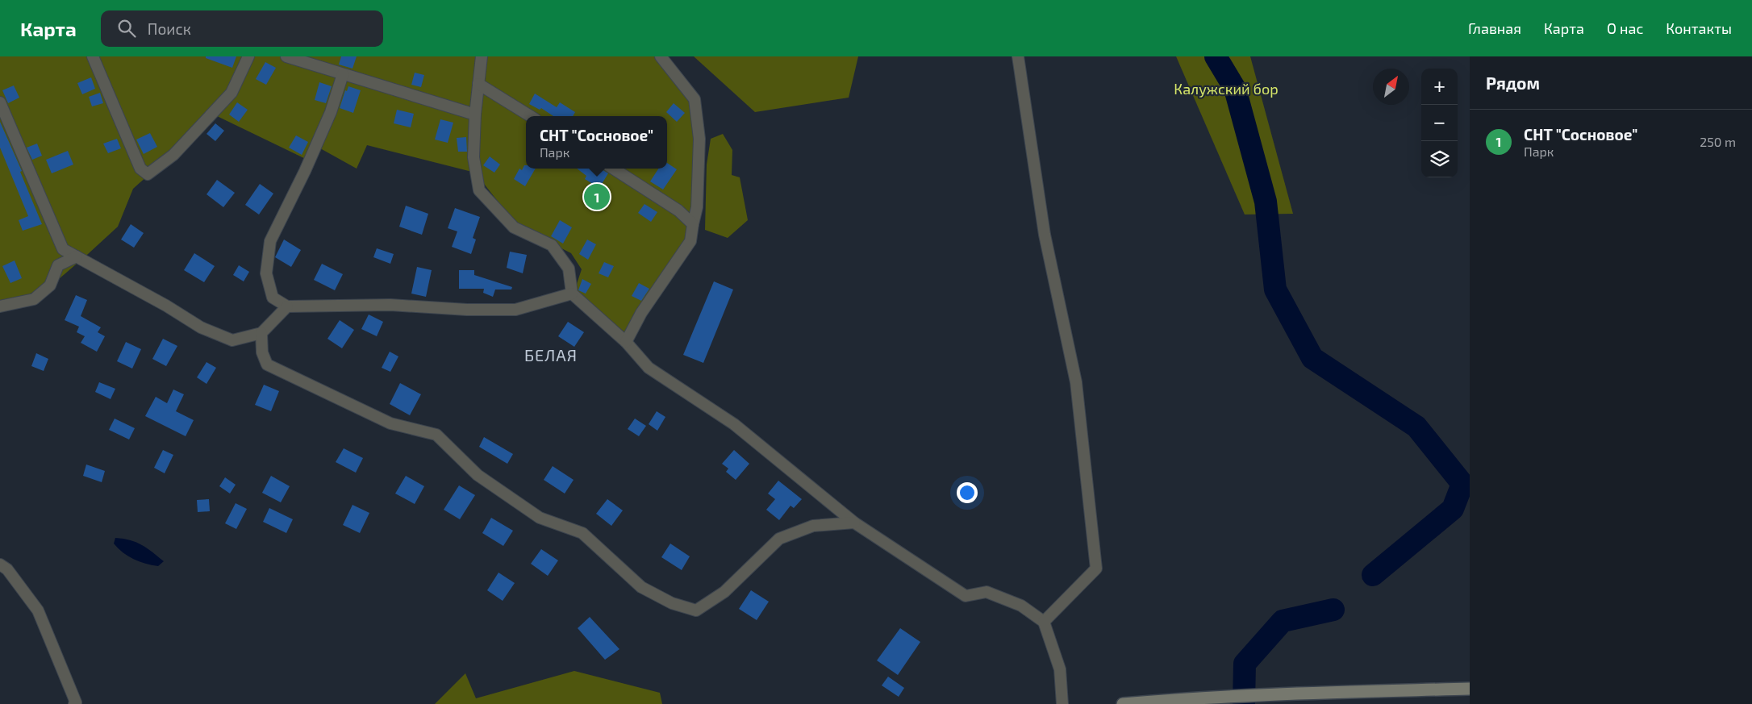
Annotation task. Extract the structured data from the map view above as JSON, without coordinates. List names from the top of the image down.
{
  "districts": ["БЕЛАЯ"],
  "parks": ["Калужский бор"],
  "north": "top right",
  "page": {
    "header": "Карта",
    "search": "Поиск",
    "nav": [
      "Главная",
      "Карта",
      "О нас",
      "Контакты"
    ],
    "heading": "Рядом",
    "map_buttons": ["+", "−"],
    "list": [
      {
        "mark": "1",
        "name": "СНТ \"Сосновое\"",
        "note": "Парк",
        "value": "250 m"
      }
    ],
    "popup": ["СНТ \"Сосновое\"", "Парк"],
    "pins": "1"
  }
}
